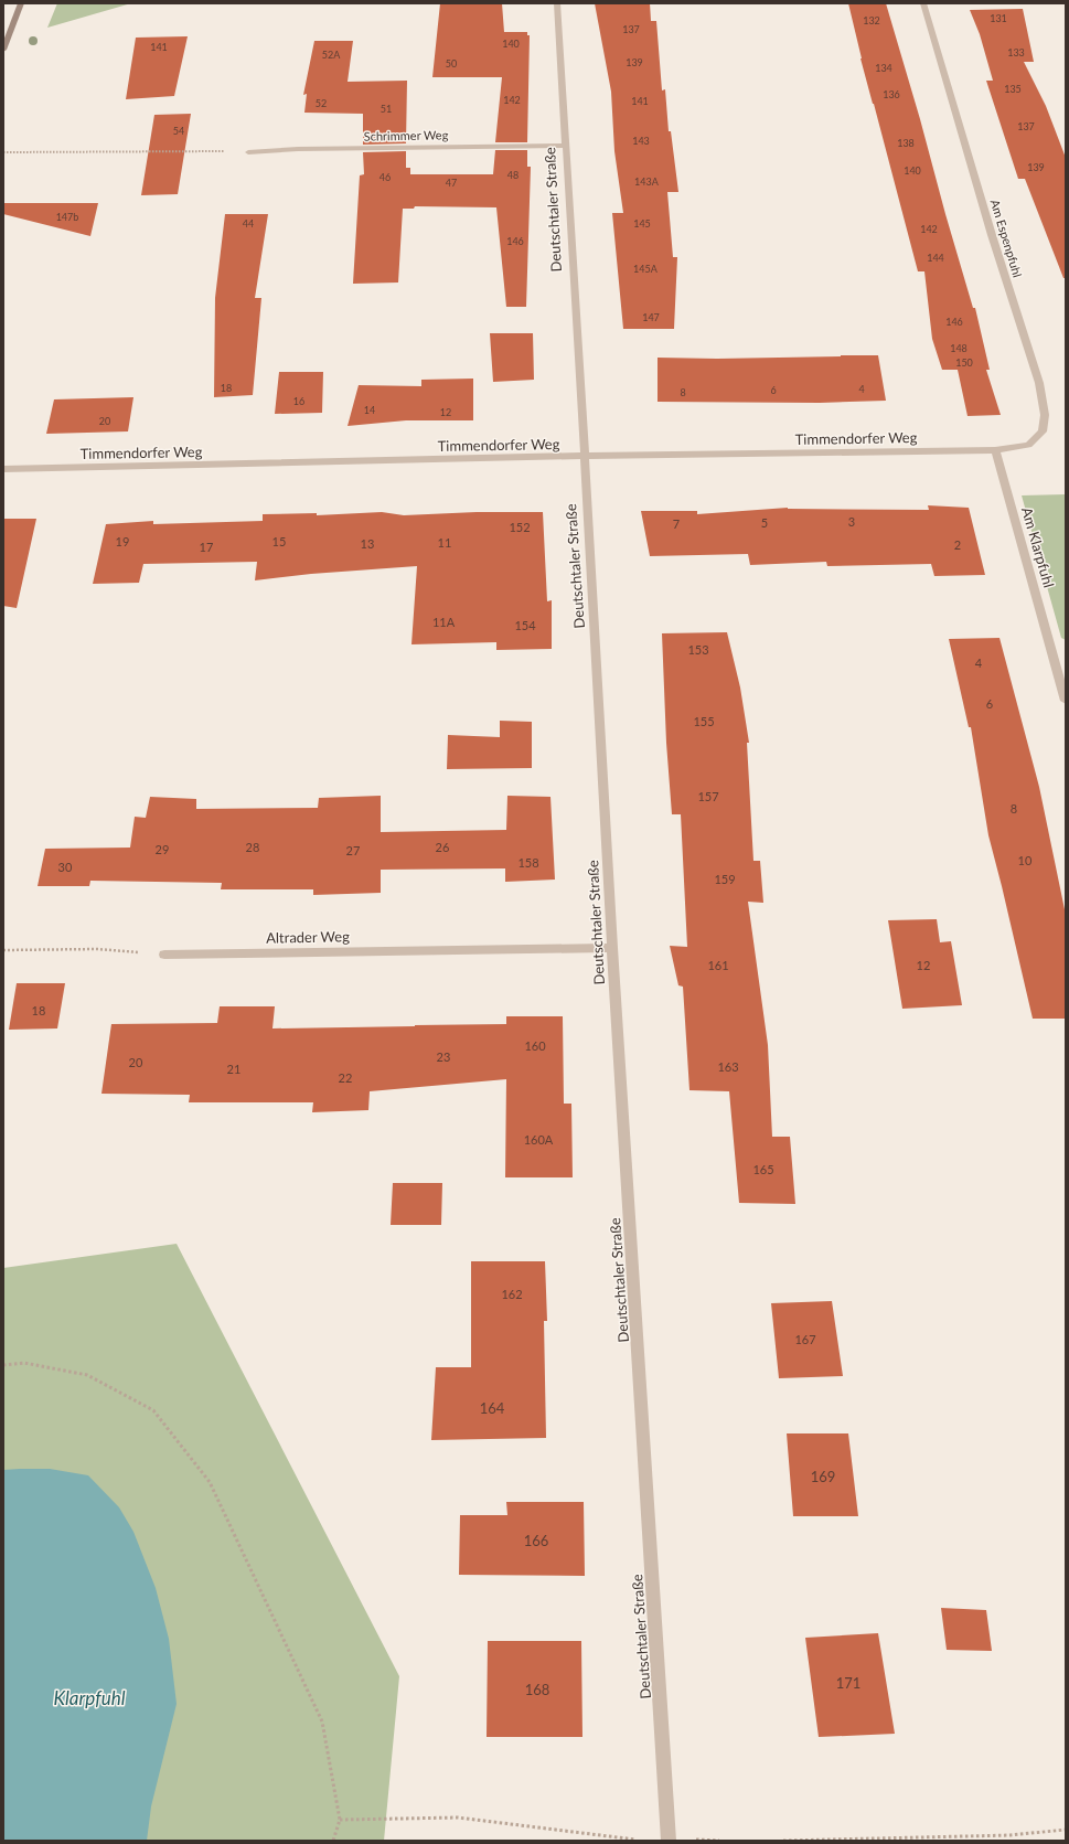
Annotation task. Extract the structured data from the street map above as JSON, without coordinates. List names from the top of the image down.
{
  "streets": {
    "street": [
      "Schrimmer Weg",
      "Deutschtaler Straße",
      "Am Espenpfuhl",
      "Timmendorfer Weg",
      "Am Klarpfuhl",
      "Altrader Weg"
    ]
  },
  "crossings": [
    ["Schrimmer Weg", "Deutschtaler Straße"],
    ["Deutschtaler Straße", "Timmendorfer Weg"],
    ["Deutschtaler Straße", "Altrader Weg"],
    ["Am Espenpfuhl", "Timmendorfer Weg"],
    ["Am Espenpfuhl", "Am Klarpfuhl"],
    ["Timmendorfer Weg", "Am Klarpfuhl"]
  ],
  "water": ["Klarpfuhl"],
  "house_numbers": [
    "131",
    "132",
    "137",
    "140",
    "141",
    "133",
    "52A",
    "139",
    "50",
    "134",
    "135",
    "136",
    "142",
    "141",
    "52",
    "51",
    "137",
    "54",
    "143",
    "138",
    "139",
    "140",
    "48",
    "46",
    "143A",
    "47",
    "147b",
    "44",
    "145",
    "142",
    "146",
    "144",
    "145A",
    "147",
    "146",
    "148",
    "150",
    "18",
    "4",
    "6",
    "8",
    "16",
    "14",
    "12",
    "20",
    "3",
    "5",
    "7",
    "152",
    "19",
    "15",
    "11",
    "13",
    "2",
    "17",
    "11A",
    "154",
    "153",
    "4",
    "6",
    "155",
    "157",
    "8",
    "28",
    "26",
    "29",
    "27",
    "10",
    "158",
    "30",
    "159",
    "161",
    "12",
    "18",
    "160",
    "23",
    "20",
    "163",
    "21",
    "22",
    "160A",
    "165",
    "162",
    "167",
    "164",
    "169",
    "166",
    "171",
    "168"
  ]
}
